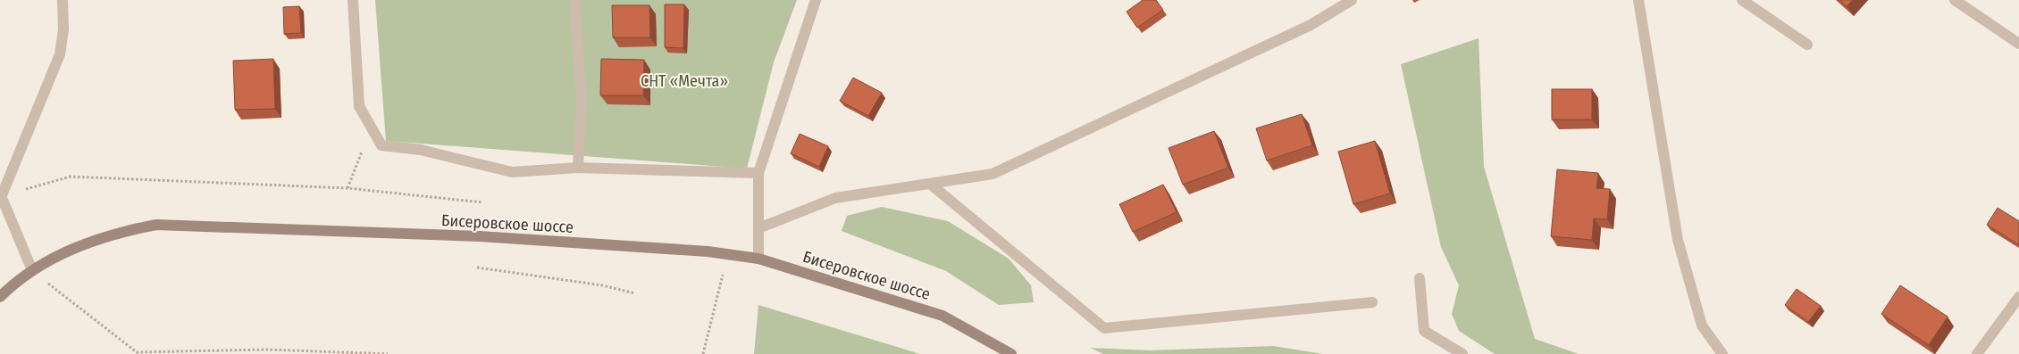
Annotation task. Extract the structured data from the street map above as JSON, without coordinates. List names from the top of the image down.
{
  "streets": {
    "main road": ["Бисеровское шоссе"]
  },
  "parks": ["СНТ «Мечта»"]
}
